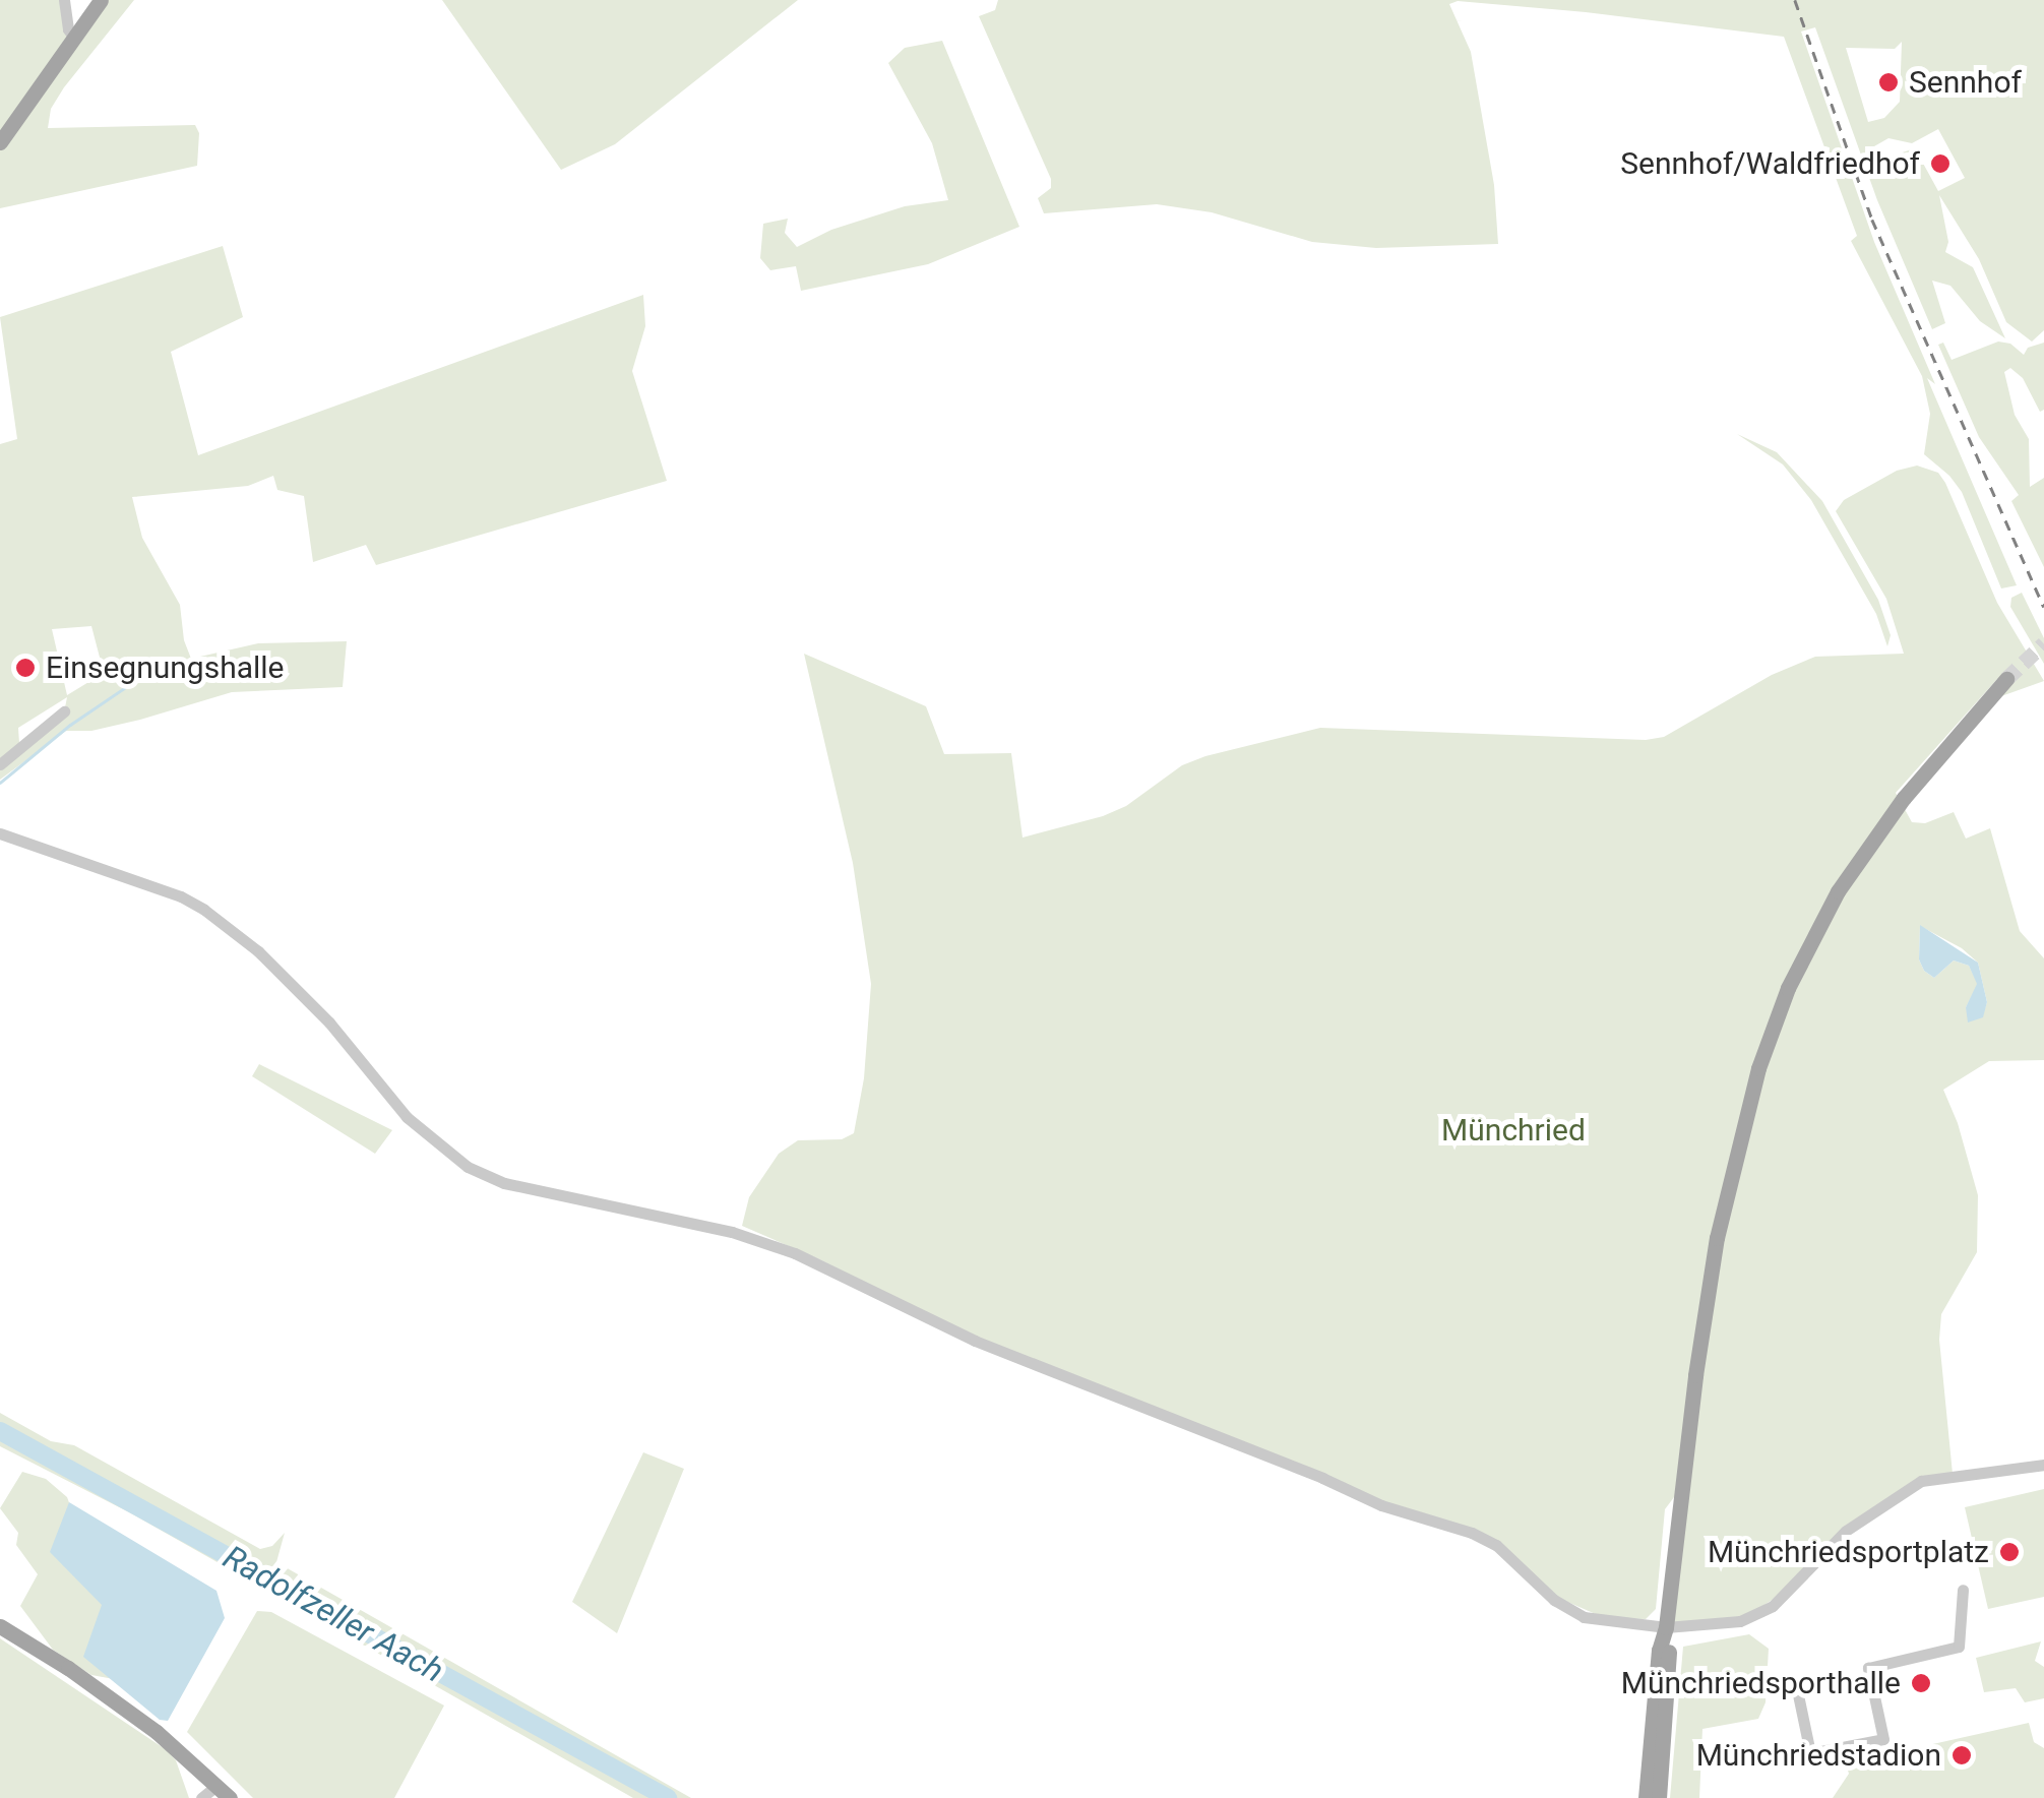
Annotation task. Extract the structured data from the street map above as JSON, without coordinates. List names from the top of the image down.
{
  "water": ["Radolfzeller Aach"],
  "parks": ["Münchried"],
  "places": [
    "Sennhof",
    "Sennhof/Waldfriedhof",
    "Einsegnungshalle",
    "Münchriedsportplatz",
    "Münchriedsporthalle",
    "Münchriedstadion"
  ]
}
